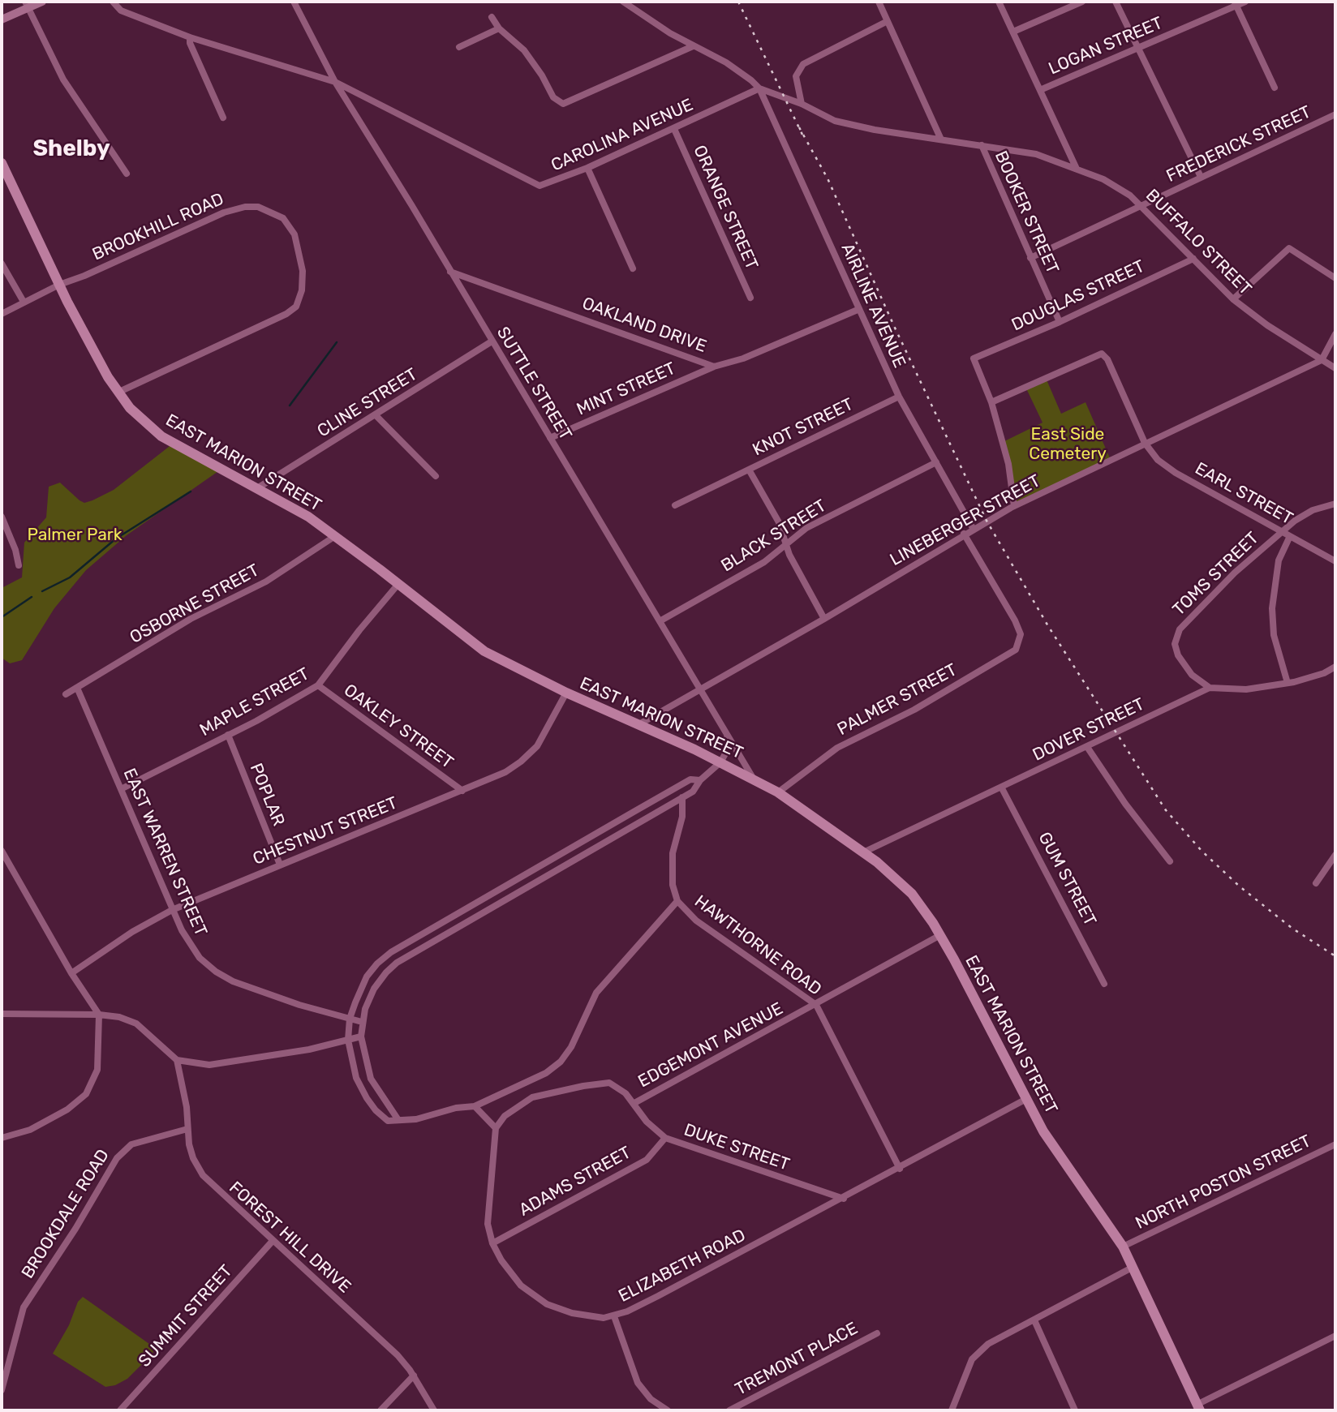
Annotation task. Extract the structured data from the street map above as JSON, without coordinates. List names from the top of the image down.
{
  "streets": {
    "main road": ["EAST MARION STREET"],
    "street": [
      "LOGAN STREET",
      "CAROLINA AVENUE",
      "FREDERICK STREET",
      "ORANGE STREET",
      "BOOKER STREET",
      "BROOKHILL ROAD",
      "BUFFALO STREET",
      "DOUGLAS STREET",
      "AIRLINE AVENUE",
      "OAKLAND DRIVE",
      "SUTTLE STREET",
      "MINT STREET",
      "CLINE STREET",
      "KNOT STREET",
      "EARL STREET",
      "LINEBERGER STREET",
      "BLACK STREET",
      "TOMS STREET",
      "OSBORNE STREET",
      "PALMER STREET",
      "MAPLE STREET",
      "OAKLEY STREET",
      "DOVER STREET",
      "POPLAR",
      "CHESTNUT STREET",
      "EAST WARREN STREET",
      "GUM STREET",
      "HAWTHORNE ROAD",
      "EDGEMONT AVENUE",
      "DUKE STREET",
      "ADAMS STREET",
      "NORTH POSTON STREET",
      "BROOKDALE ROAD",
      "FOREST HILL DRIVE",
      "ELIZABETH ROAD",
      "SUMMIT STREET",
      "TREMONT PLACE"
    ]
  },
  "crossings": [
    ["CAROLINA AVENUE", "ORANGE STREET"],
    ["CAROLINA AVENUE", "AIRLINE AVENUE"],
    ["CAROLINA AVENUE", "SUTTLE STREET"],
    ["FREDERICK STREET", "BOOKER STREET"],
    ["FREDERICK STREET", "BUFFALO STREET"],
    ["BOOKER STREET", "BUFFALO STREET"],
    ["BOOKER STREET", "DOUGLAS STREET"],
    ["BROOKHILL ROAD", "EAST MARION STREET"],
    ["BUFFALO STREET", "DOUGLAS STREET"],
    ["BUFFALO STREET", "LINEBERGER STREET"],
    ["DOUGLAS STREET", "EARL STREET"],
    ["AIRLINE AVENUE", "OAKLAND DRIVE"],
    ["AIRLINE AVENUE", "KNOT STREET"],
    ["AIRLINE AVENUE", "LINEBERGER STREET"],
    ["AIRLINE AVENUE", "BLACK STREET"],
    ["OAKLAND DRIVE", "SUTTLE STREET"],
    ["OAKLAND DRIVE", "MINT STREET"],
    ["SUTTLE STREET", "MINT STREET"],
    ["SUTTLE STREET", "CLINE STREET"],
    ["SUTTLE STREET", "EAST MARION STREET"],
    ["SUTTLE STREET", "LINEBERGER STREET"],
    ["SUTTLE STREET", "BLACK STREET"],
    ["CLINE STREET", "EAST MARION STREET"],
    ["EAST MARION STREET", "LINEBERGER STREET"],
    ["EAST MARION STREET", "OSBORNE STREET"],
    ["EAST MARION STREET", "PALMER STREET"],
    ["EAST MARION STREET", "MAPLE STREET"],
    ["EAST MARION STREET", "DOVER STREET"],
    ["EAST MARION STREET", "CHESTNUT STREET"],
    ["EAST MARION STREET", "EDGEMONT AVENUE"],
    ["EAST MARION STREET", "NORTH POSTON STREET"],
    ["EAST MARION STREET", "ELIZABETH ROAD"],
    ["EARL STREET", "LINEBERGER STREET"],
    ["EARL STREET", "TOMS STREET"],
    ["LINEBERGER STREET", "PALMER STREET"],
    ["TOMS STREET", "DOVER STREET"],
    ["OSBORNE STREET", "EAST WARREN STREET"],
    ["MAPLE STREET", "OAKLEY STREET"],
    ["MAPLE STREET", "POPLAR"],
    ["MAPLE STREET", "EAST WARREN STREET"],
    ["OAKLEY STREET", "CHESTNUT STREET"],
    ["DOVER STREET", "GUM STREET"],
    ["POPLAR", "CHESTNUT STREET"],
    ["CHESTNUT STREET", "EAST WARREN STREET"],
    ["HAWTHORNE ROAD", "EDGEMONT AVENUE"],
    ["HAWTHORNE ROAD", "ELIZABETH ROAD"],
    ["EDGEMONT AVENUE", "DUKE STREET"],
    ["EDGEMONT AVENUE", "ELIZABETH ROAD"],
    ["DUKE STREET", "ADAMS STREET"],
    ["DUKE STREET", "ELIZABETH ROAD"],
    ["ADAMS STREET", "ELIZABETH ROAD"],
    ["BROOKDALE ROAD", "FOREST HILL DRIVE"],
    ["FOREST HILL DRIVE", "SUMMIT STREET"]
  ],
  "districts": ["Shelby"],
  "parks": ["East Side Cemetery", "Palmer Park"]
}
